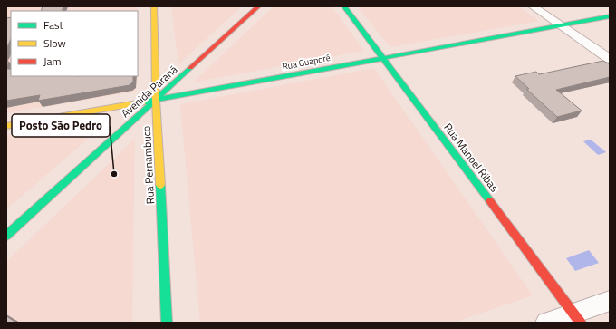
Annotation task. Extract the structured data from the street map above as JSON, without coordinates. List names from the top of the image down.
{
  "streets": {
    "street": [
      "Rua Guaporé",
      "Avenida Paraná",
      "Rua Manoel Ribas",
      "Rua Pernambuco"
    ]
  },
  "crossings": [
    ["Rua Guaporé", "Avenida Paraná"],
    ["Rua Guaporé", "Rua Manoel Ribas"],
    ["Rua Guaporé", "Rua Pernambuco"],
    ["Avenida Paraná", "Rua Pernambuco"]
  ],
  "places": ["Posto São Pedro"],
  "legend": ["Fast", "Slow", "Jam"]
}
